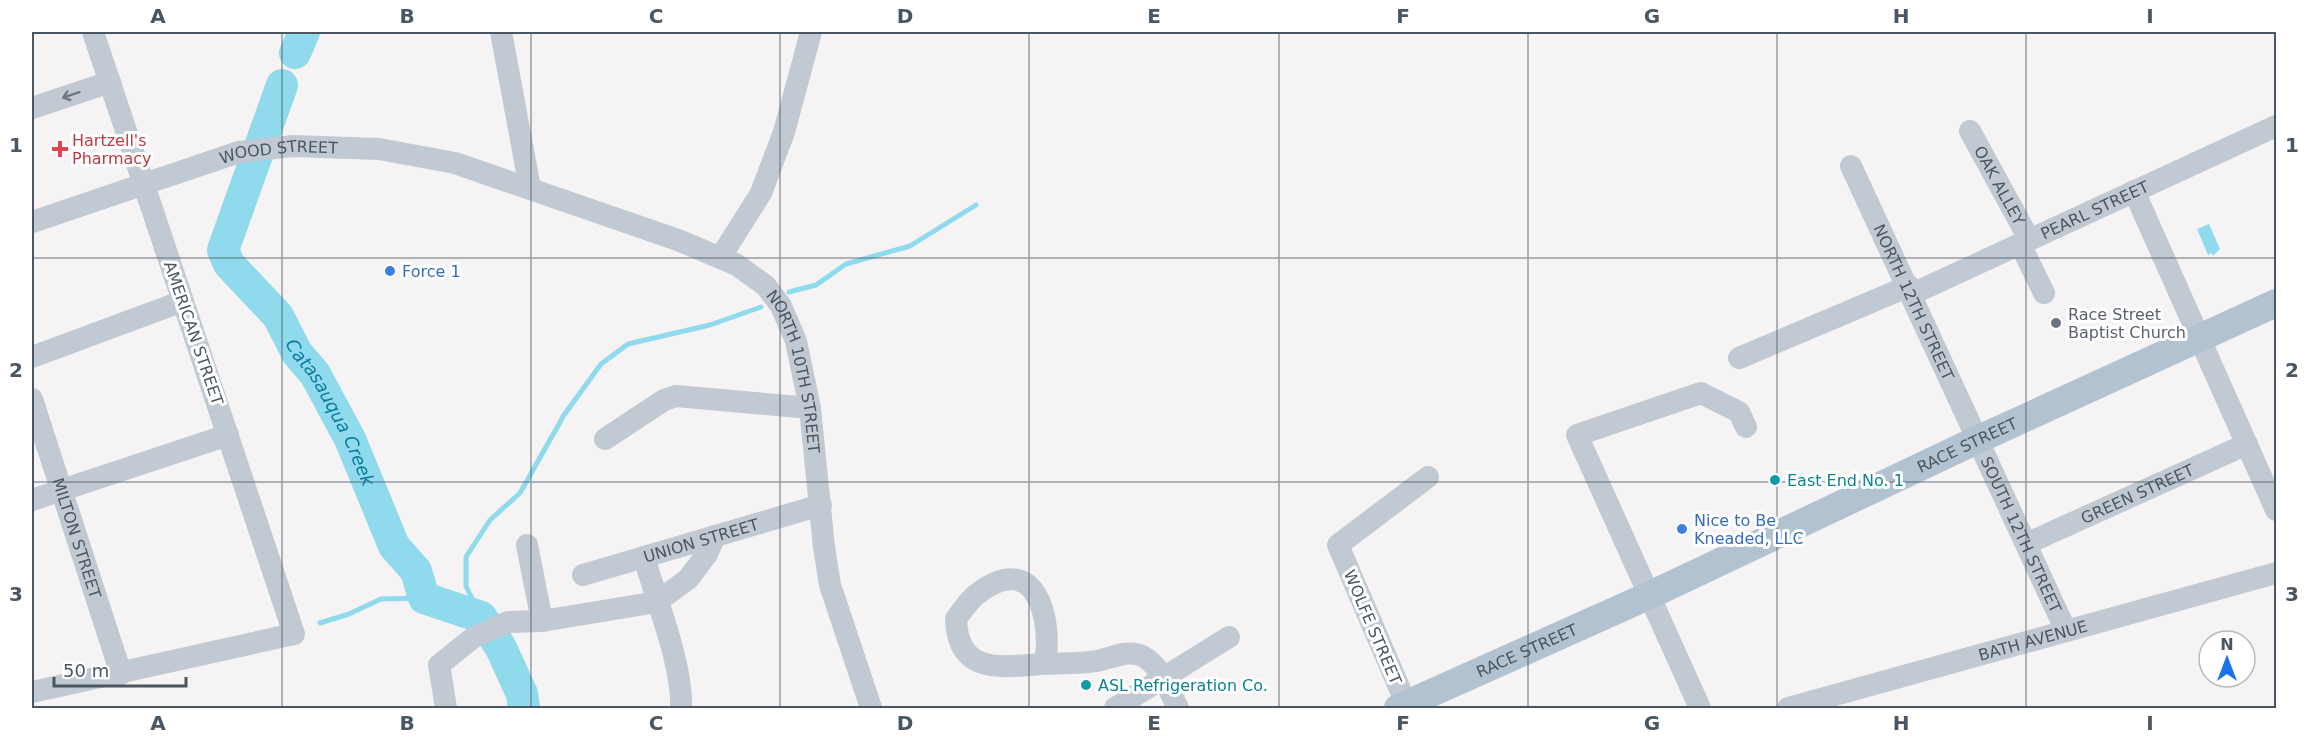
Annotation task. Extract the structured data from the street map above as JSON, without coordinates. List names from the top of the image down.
{
  "streets": {
    "main road": ["RACE STREET"],
    "street": [
      "WOOD STREET",
      "OAK ALLEY",
      "PEARL STREET",
      "NORTH 12TH STREET",
      "AMERICAN STREET",
      "NORTH 10TH STREET",
      "GREEN STREET",
      "SOUTH 12TH STREET",
      "MILTON STREET",
      "UNION STREET",
      "WOLFE STREET",
      "BATH AVENUE"
    ]
  },
  "crossings": [
    ["WOOD STREET", "AMERICAN STREET"],
    ["WOOD STREET", "NORTH 10TH STREET"],
    ["OAK ALLEY", "PEARL STREET"],
    ["PEARL STREET", "NORTH 12TH STREET"],
    ["NORTH 12TH STREET", "RACE STREET"],
    ["NORTH 12TH STREET", "SOUTH 12TH STREET"],
    ["AMERICAN STREET", "MILTON STREET"],
    ["NORTH 10TH STREET", "UNION STREET"],
    ["RACE STREET", "SOUTH 12TH STREET"],
    ["RACE STREET", "WOLFE STREET"],
    ["GREEN STREET", "SOUTH 12TH STREET"],
    ["SOUTH 12TH STREET", "BATH AVENUE"]
  ],
  "water": ["Catasauqua Creek"],
  "places": {
    "health": ["Hartzell's Pharmacy"],
    "other": [
      "Force 1",
      "Race Street Baptist Church",
      "East End No. 1",
      "Nice to Be Kneaded, LLC",
      "ASL Refrigeration Co."
    ]
  },
  "scale_bar": "50 m",
  "north": "top",
  "grid": {
    "columns": [
      "A",
      "B",
      "C",
      "D",
      "E",
      "F",
      "G",
      "H",
      "I"
    ],
    "rows": ["1", "2", "3"]
  }
}
